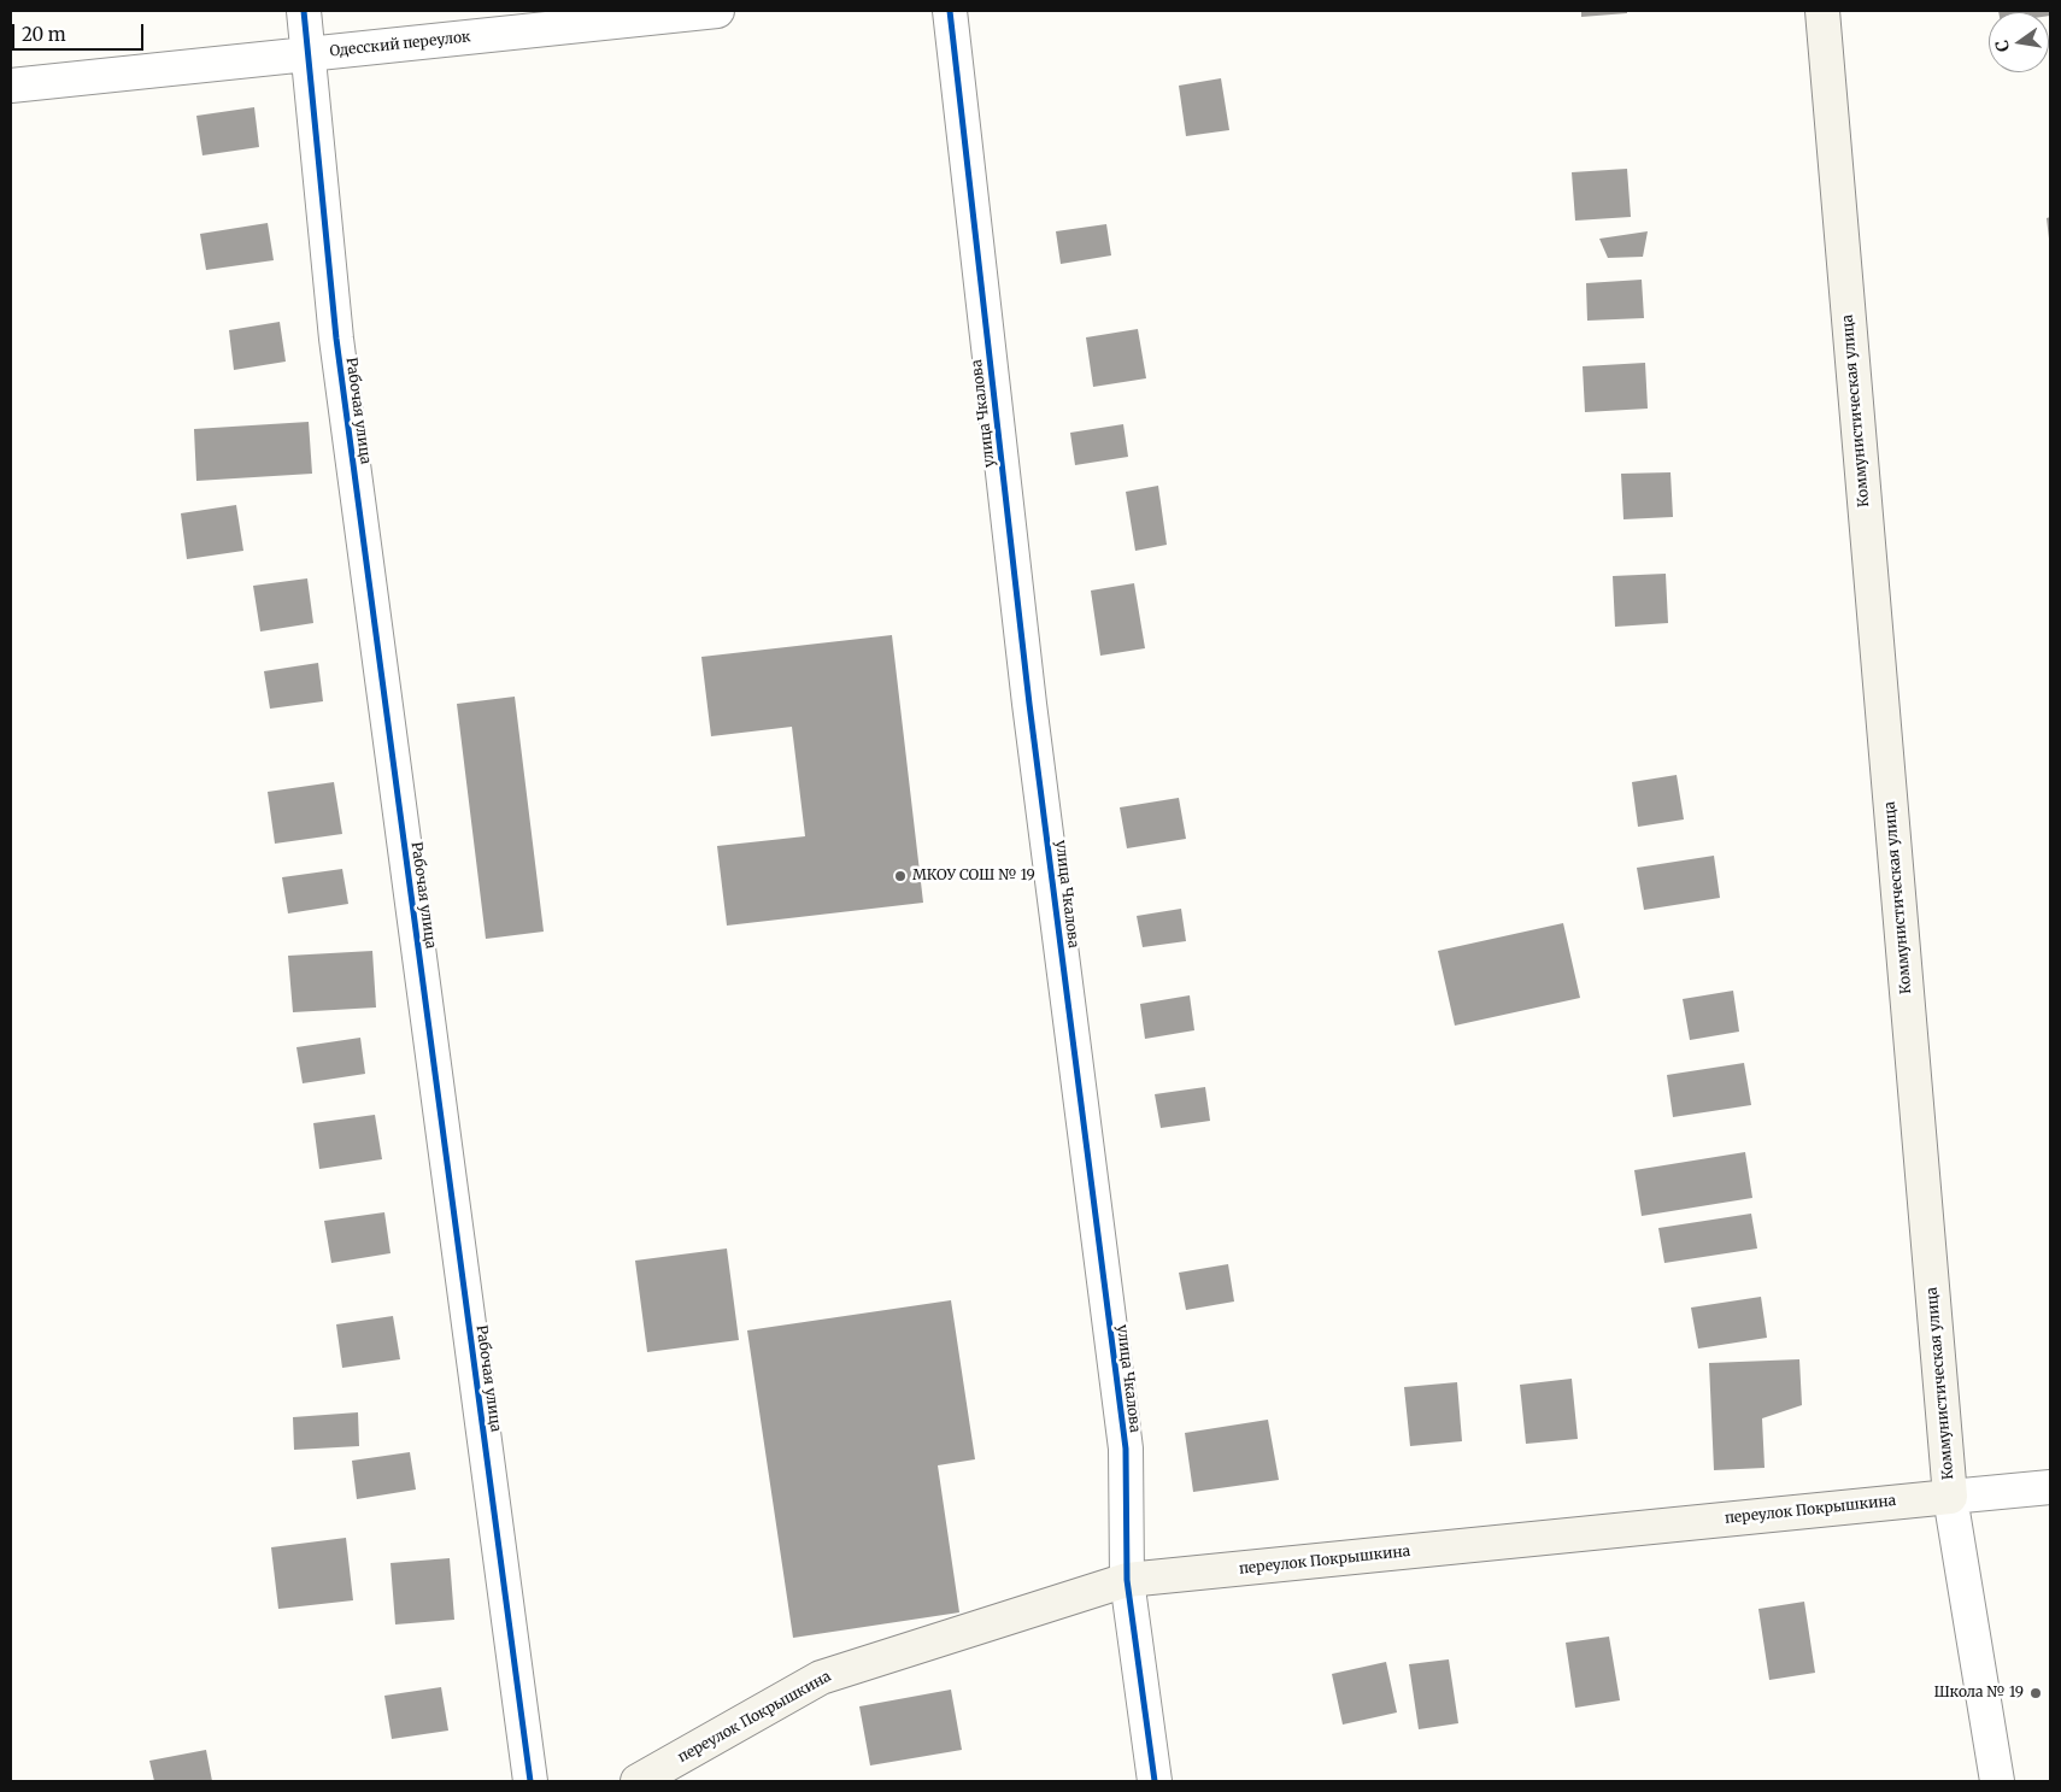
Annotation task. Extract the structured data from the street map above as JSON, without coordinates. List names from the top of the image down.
{
  "streets": {
    "street": [
      "Одесский переулок",
      "Рабочая улица",
      "Коммунистическая улица",
      "улица Чкалова",
      "переулок Покрышкина"
    ]
  },
  "crossings": [
    ["Одесский переулок", "Рабочая улица"],
    ["Коммунистическая улица", "переулок Покрышкина"],
    ["улица Чкалова", "переулок Покрышкина"]
  ],
  "places": ["МКОУ СОШ № 19", "Школа № 19"],
  "scale_bar": "20 m",
  "north": "left"
}
